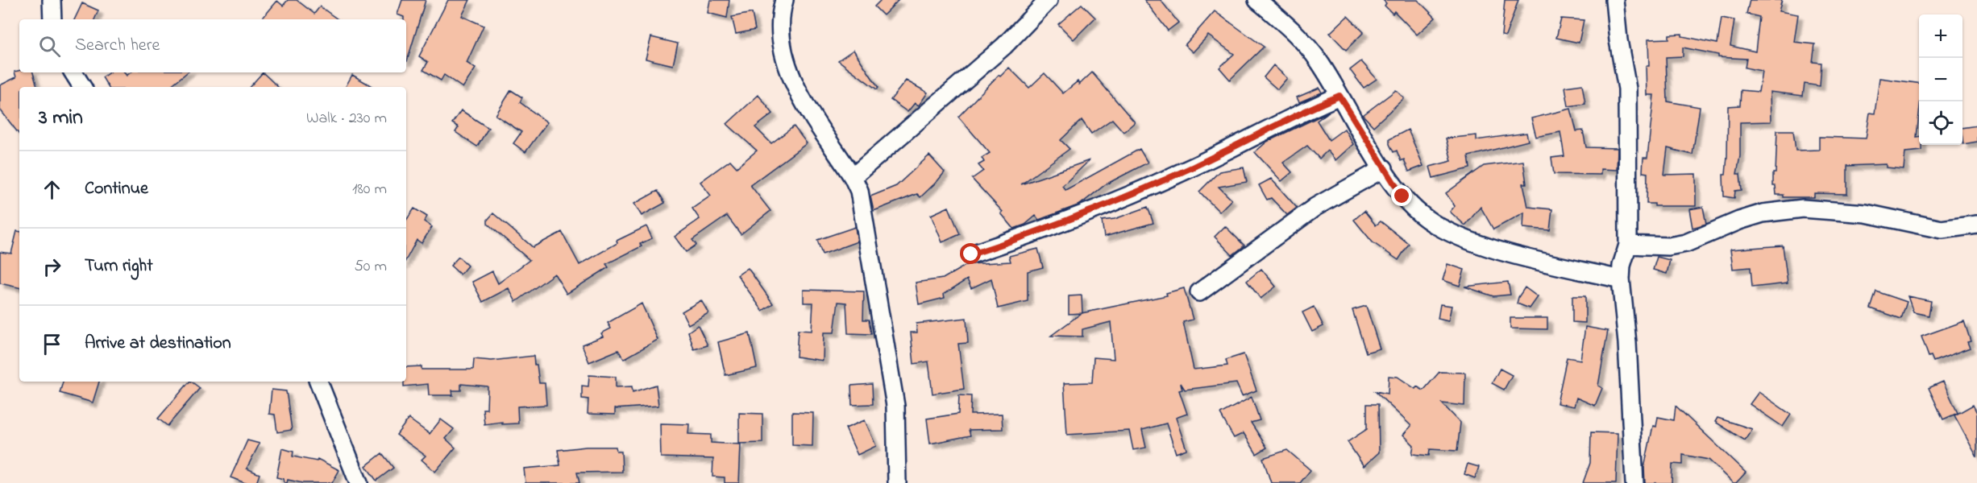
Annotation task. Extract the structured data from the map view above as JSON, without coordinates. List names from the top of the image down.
{
  "page": {
    "map_buttons": ["+", "−"],
    "search": "Search here",
    "heading": ["3 min", "Walk · 230 m"],
    "list": [
      ["Continue", "180 m"],
      ["Turn right", "50 m"],
      "Arrive at destination"
    ]
  }
}
